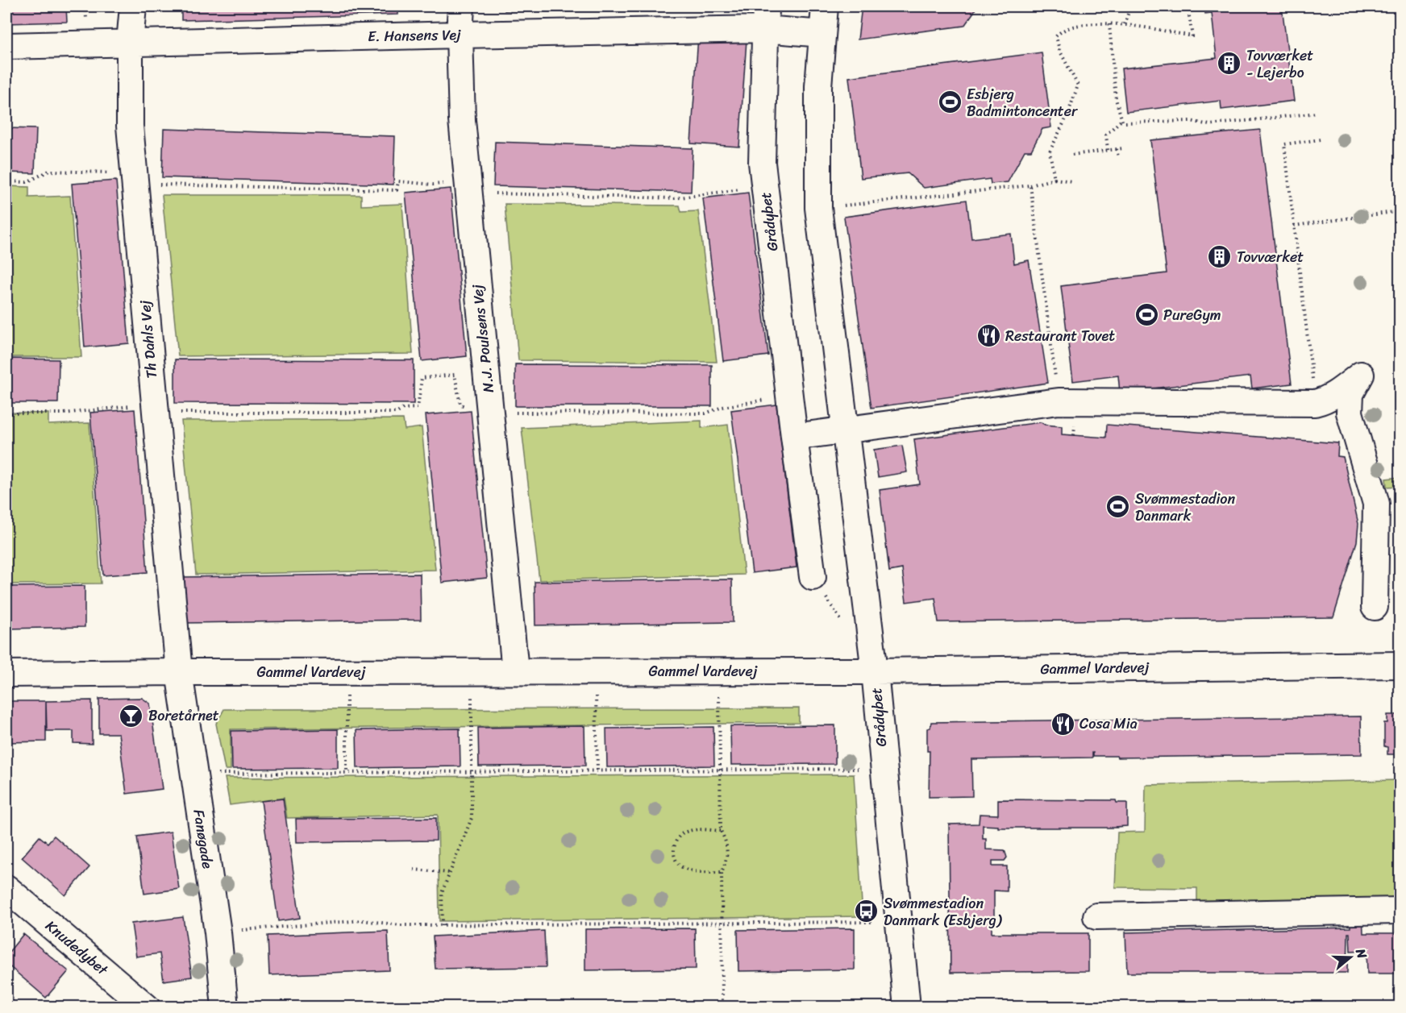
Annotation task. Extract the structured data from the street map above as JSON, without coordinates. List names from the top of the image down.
{
  "streets": {
    "street": [
      "E. Hansens Vej",
      "Grådybet",
      "N.J. Poulsens Vej",
      "Th Dahls Vej",
      "Gammel Vardevej",
      "Fanøgade",
      "Knudedybet"
    ]
  },
  "crossings": [
    ["E. Hansens Vej", "Grådybet"],
    ["E. Hansens Vej", "N.J. Poulsens Vej"],
    ["E. Hansens Vej", "Th Dahls Vej"],
    ["Grådybet", "Gammel Vardevej"],
    ["N.J. Poulsens Vej", "Gammel Vardevej"],
    ["Th Dahls Vej", "Gammel Vardevej"],
    ["Th Dahls Vej", "Fanøgade"],
    ["Gammel Vardevej", "Fanøgade"]
  ],
  "places": {
    "building": ["Tovværket - Lejerbo", "Tovværket"],
    "sports": ["Esbjerg Badmintoncenter", "PureGym", "Svømmestadion Danmark"],
    "restaurant": ["Restaurant Tovet", "Cosa Mia"],
    "bar": ["Boretårnet"],
    "bus stop": ["Svømmestadion Danmark (Esbjerg)"]
  },
  "north": "right"
}
